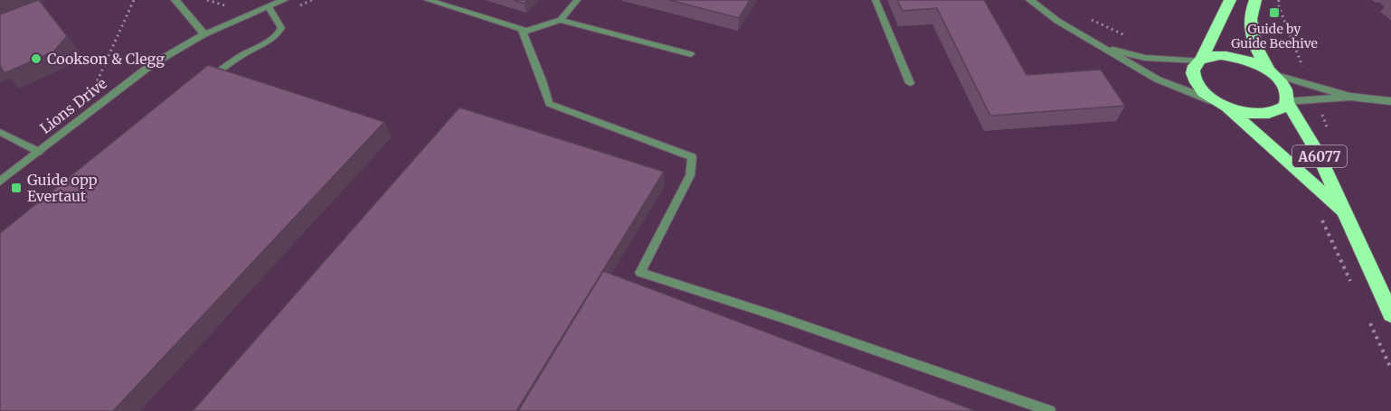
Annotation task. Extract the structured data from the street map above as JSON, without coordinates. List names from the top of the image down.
{
  "streets": {
    "highway": ["A6077"],
    "street": ["Lions Drive"]
  },
  "places": {
    "transit": ["Guide by Guide Beehive", "Guide opp Evertaut"],
    "other": ["Cookson & Clegg"]
  }
}
